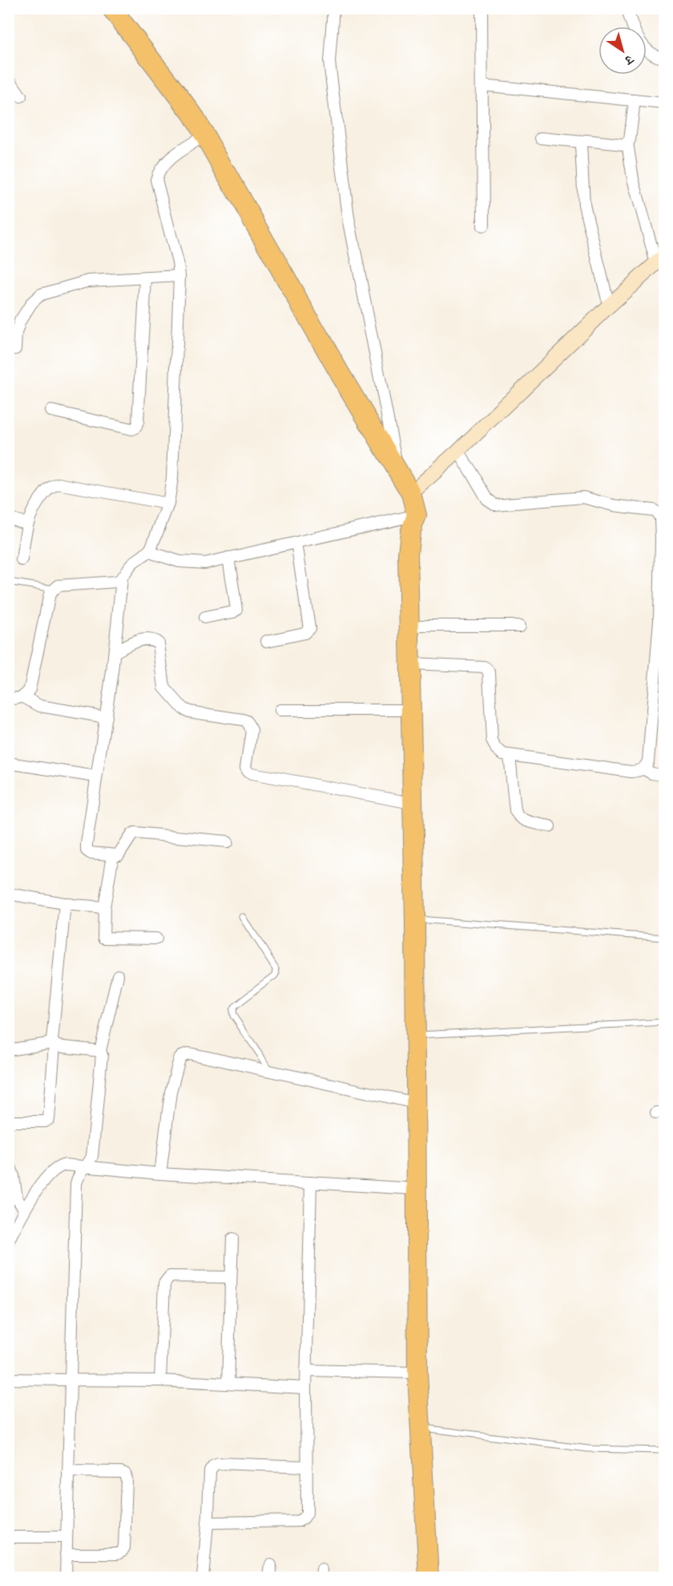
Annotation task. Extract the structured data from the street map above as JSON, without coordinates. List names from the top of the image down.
{
  "north": "bottom right"
}
